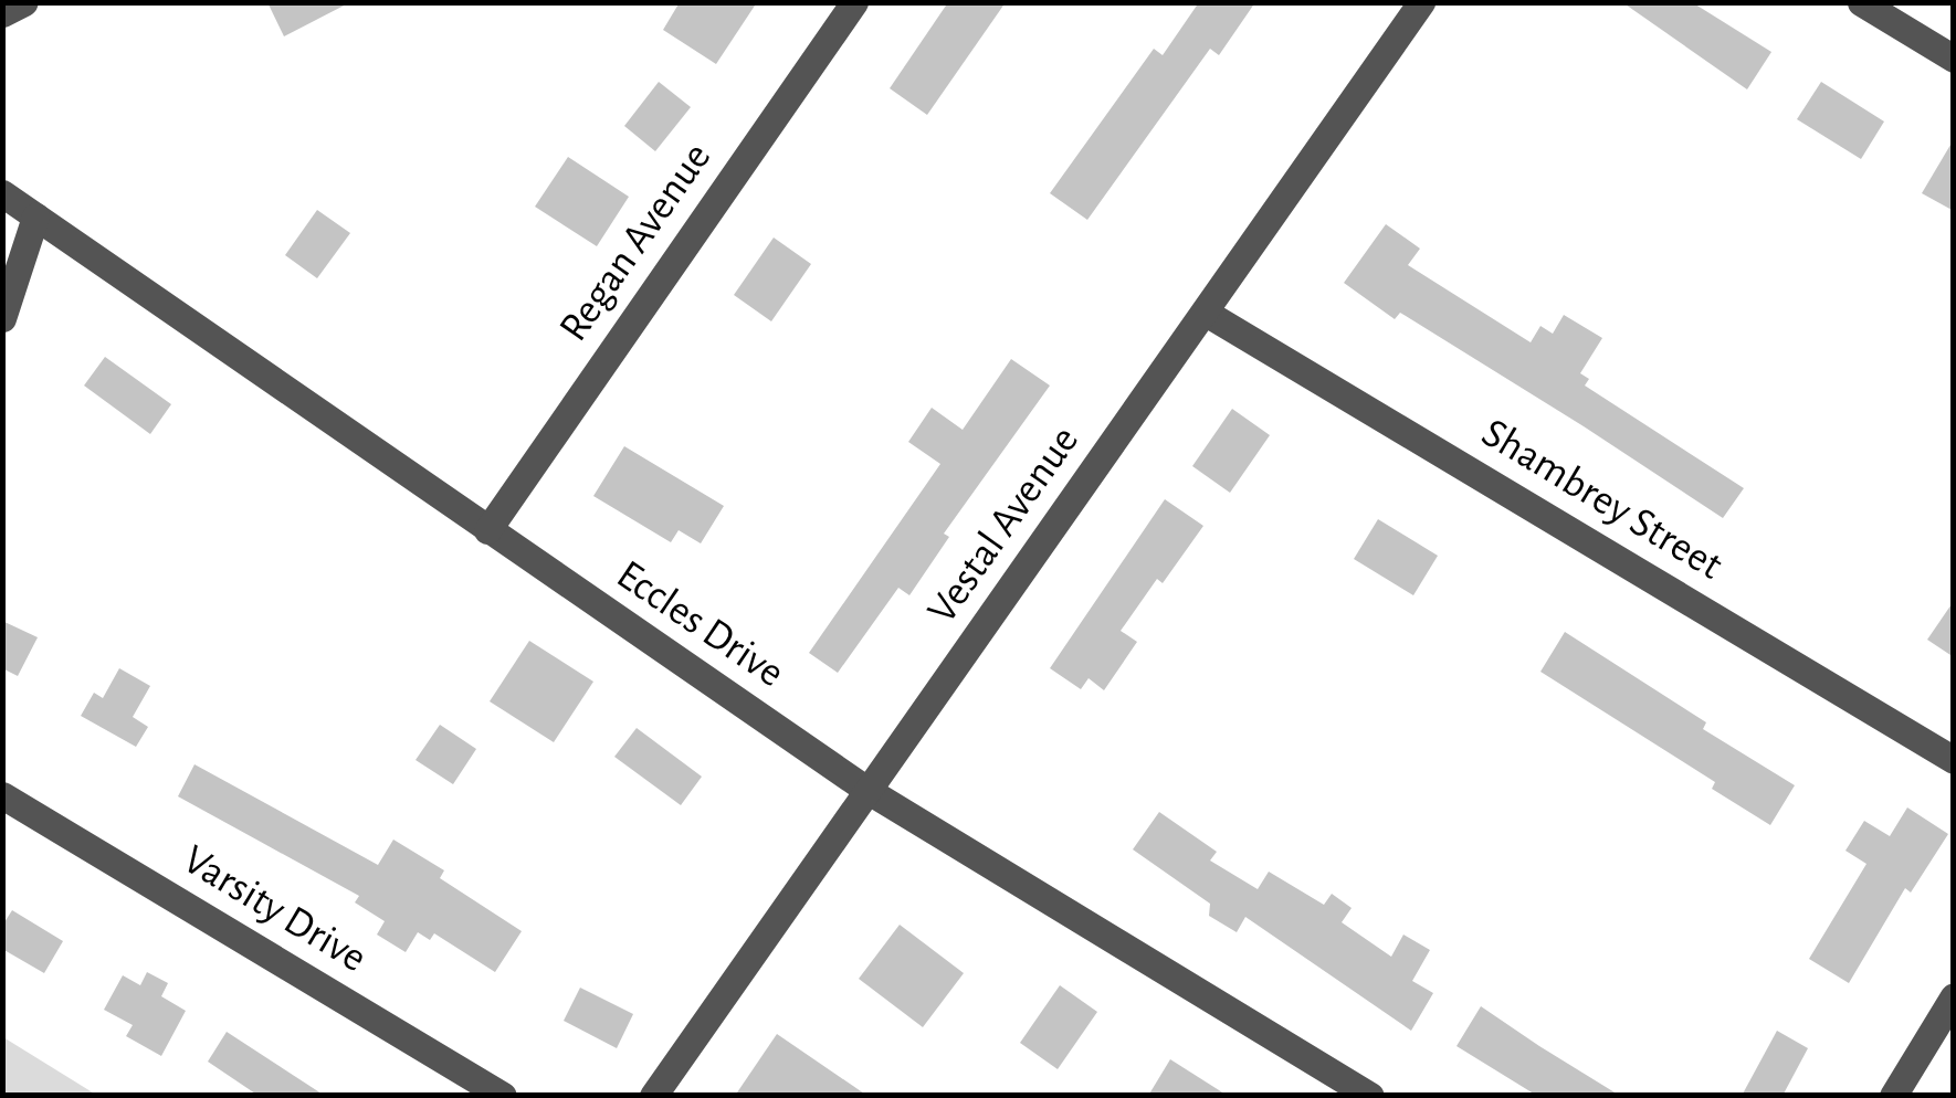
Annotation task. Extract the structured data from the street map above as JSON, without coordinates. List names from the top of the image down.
{
  "streets": {
    "street": [
      "Regan Avenue",
      "Shambrey Street",
      "Vestal Avenue",
      "Eccles Drive",
      "Varsity Drive"
    ]
  },
  "crossings": [
    ["Regan Avenue", "Eccles Drive"],
    ["Shambrey Street", "Vestal Avenue"],
    ["Vestal Avenue", "Eccles Drive"]
  ]
}
